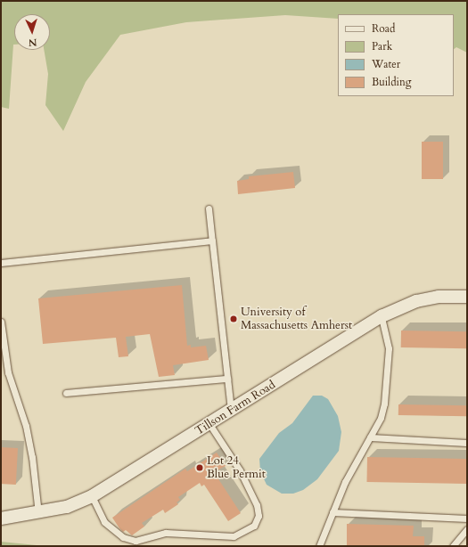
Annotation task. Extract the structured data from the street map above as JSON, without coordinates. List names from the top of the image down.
{
  "streets": {
    "street": ["Tillson Farm Road"]
  },
  "places": ["University of Massachusetts Amherst", "Lot 24 Blue Permit"],
  "legend": [
    "Road",
    "Park",
    "Water",
    "Building"
  ],
  "north": "bottom"
}
